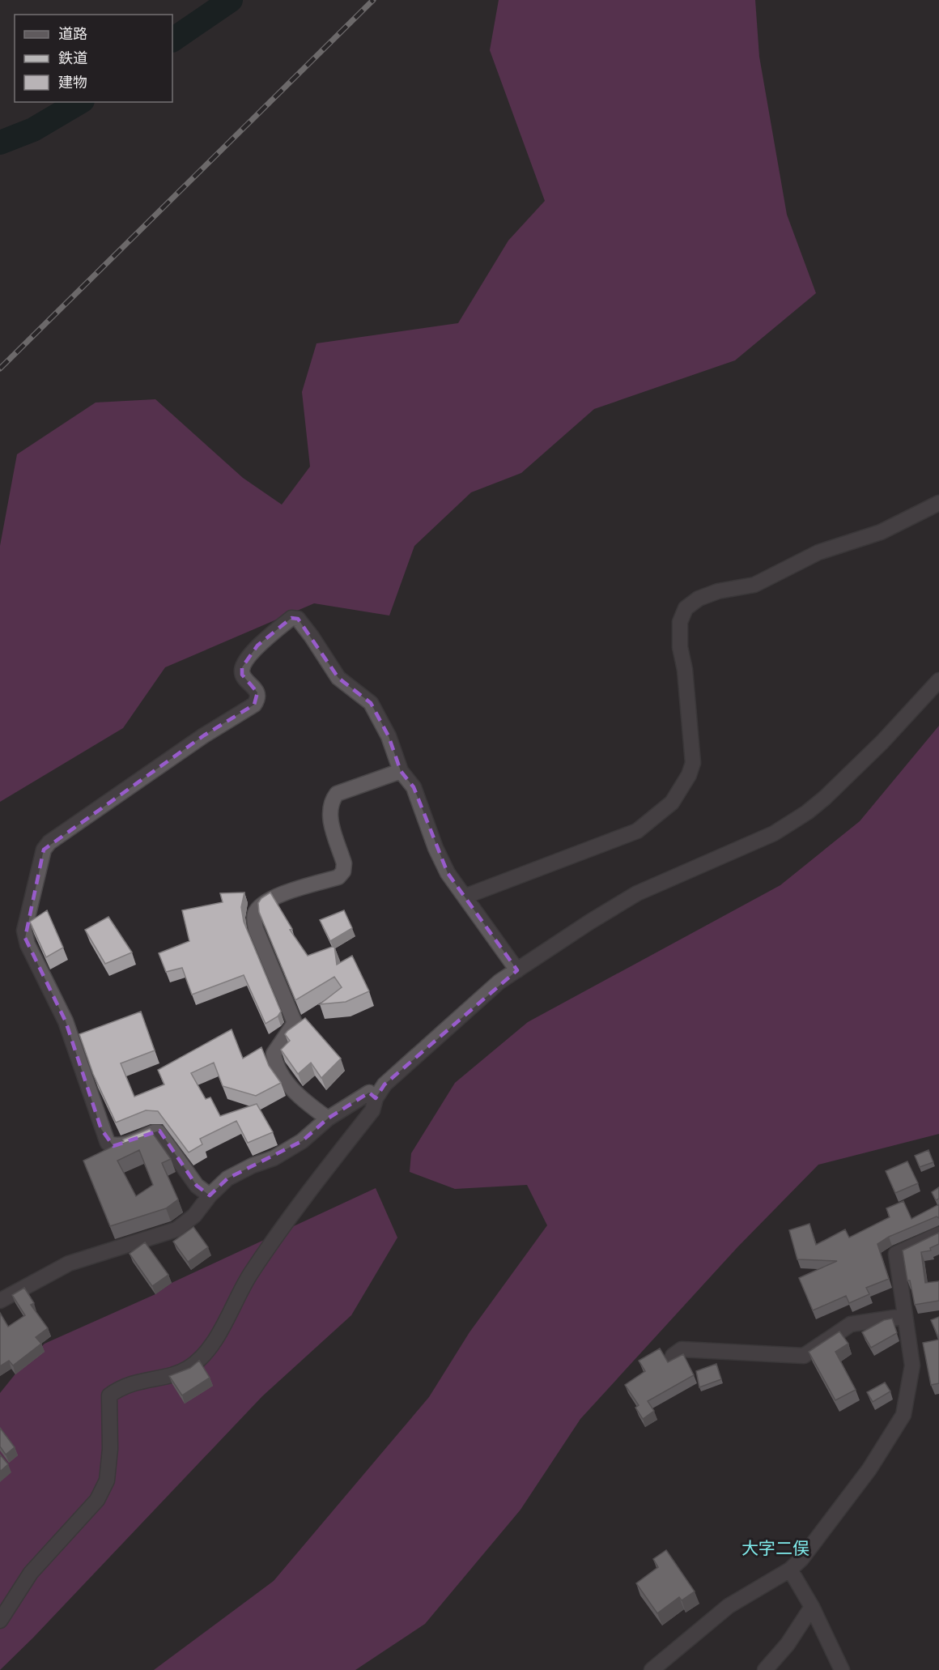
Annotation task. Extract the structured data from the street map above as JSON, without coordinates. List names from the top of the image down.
{
  "districts": ["大字二俣"],
  "legend": ["道路", "鉄道", "建物"]
}
